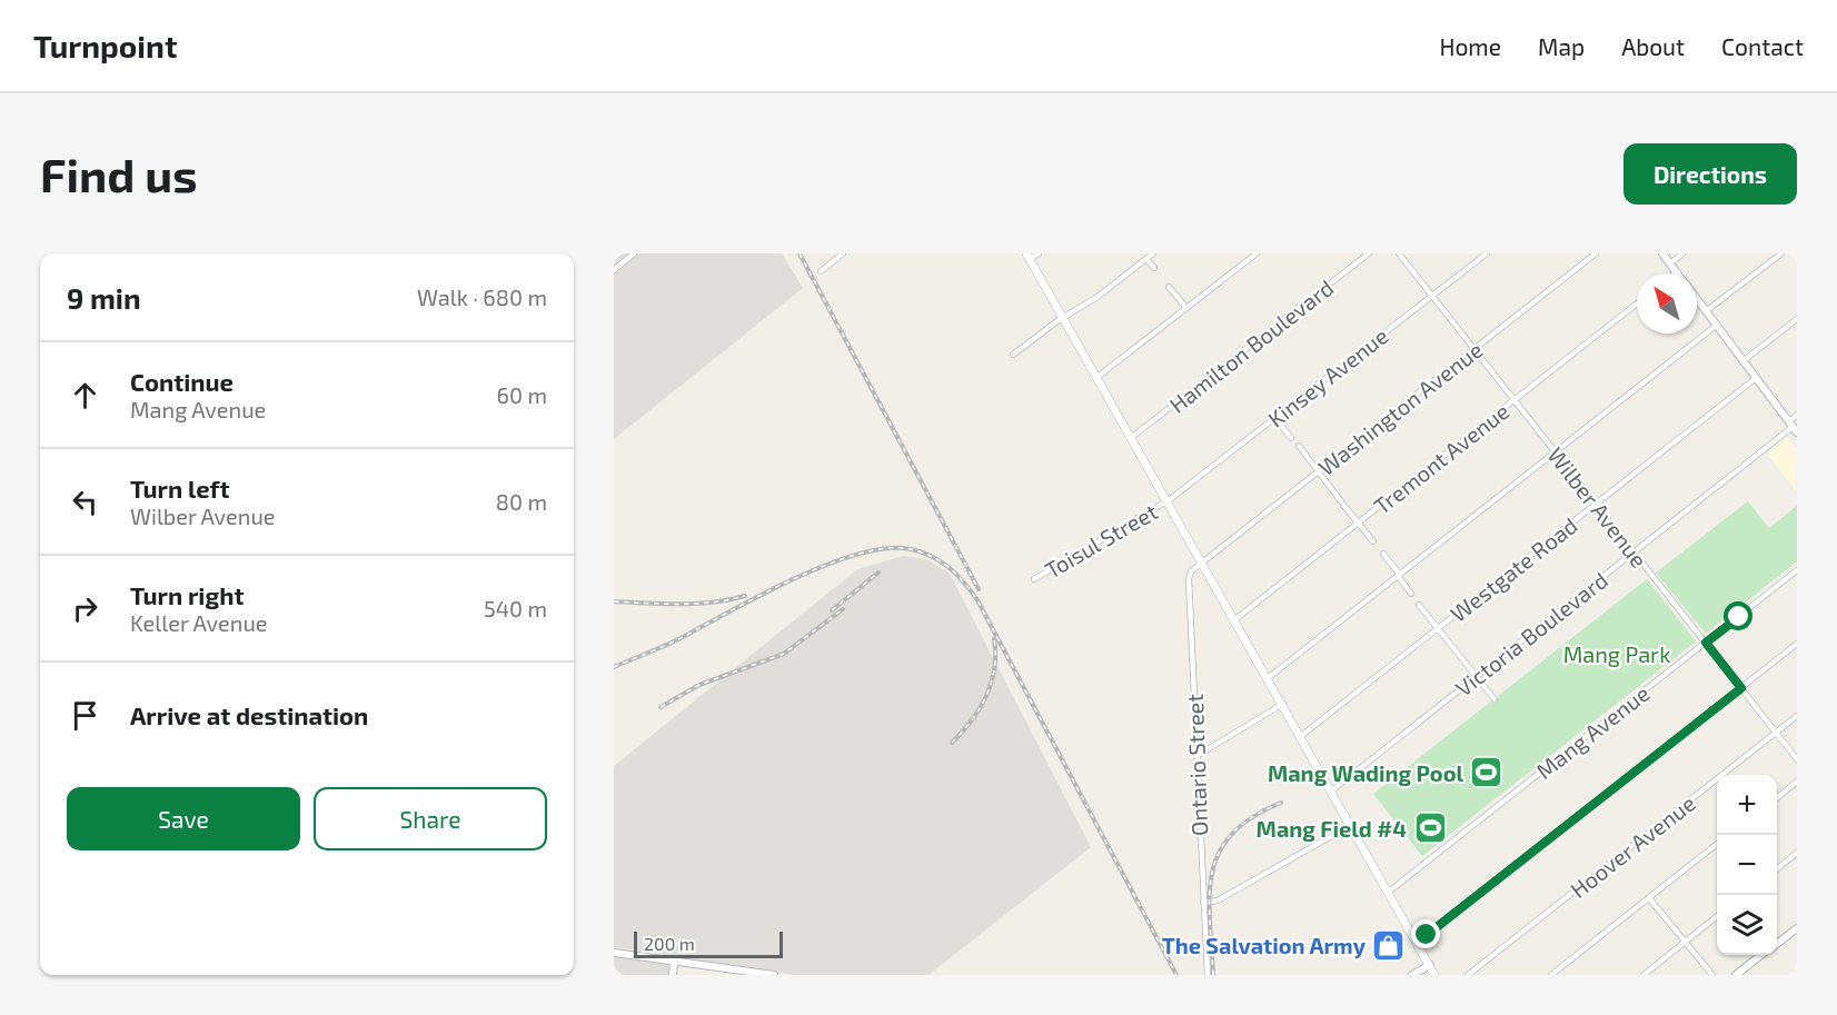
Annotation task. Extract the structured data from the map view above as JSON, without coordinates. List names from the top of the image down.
{
  "streets": {
    "street": [
      "Hamilton Boulevard",
      "Kinsey Avenue",
      "Washington Avenue",
      "Tremont Avenue",
      "Wilber Avenue",
      "Toisul Street",
      "Westgate Road",
      "Victoria Boulevard",
      "Mang Avenue",
      "Ontario Street",
      "Hoover Avenue"
    ]
  },
  "crossings": [
    ["Kinsey Avenue", "Wilber Avenue"],
    ["Kinsey Avenue", "Toisul Street"],
    ["Washington Avenue", "Wilber Avenue"],
    ["Washington Avenue", "Ontario Street"],
    ["Tremont Avenue", "Wilber Avenue"],
    ["Wilber Avenue", "Westgate Road"],
    ["Wilber Avenue", "Victoria Boulevard"],
    ["Wilber Avenue", "Mang Avenue"],
    ["Wilber Avenue", "Hoover Avenue"]
  ],
  "parks": ["Mang Park"],
  "places": {
    "sports": ["Mang Wading Pool", "Mang Field #4"],
    "shop": ["The Salvation Army"]
  },
  "scale_bar": "200 m",
  "north": "top left",
  "page": {
    "header": "Turnpoint",
    "nav": [
      "Home",
      "Map",
      "About",
      "Contact"
    ],
    "buttons": [
      "Directions",
      ["Save", "Share"]
    ],
    "title": "Find us",
    "heading": ["9 min", "Walk · 680 m"],
    "list": [
      ["Continue", "Mang Avenue", "60 m"],
      ["Turn left", "Wilber Avenue", "80 m"],
      ["Turn right", "Keller Avenue", "540 m"],
      "Arrive at destination"
    ],
    "map_buttons": ["+", "−"],
    "scale": "200 m"
  }
}
